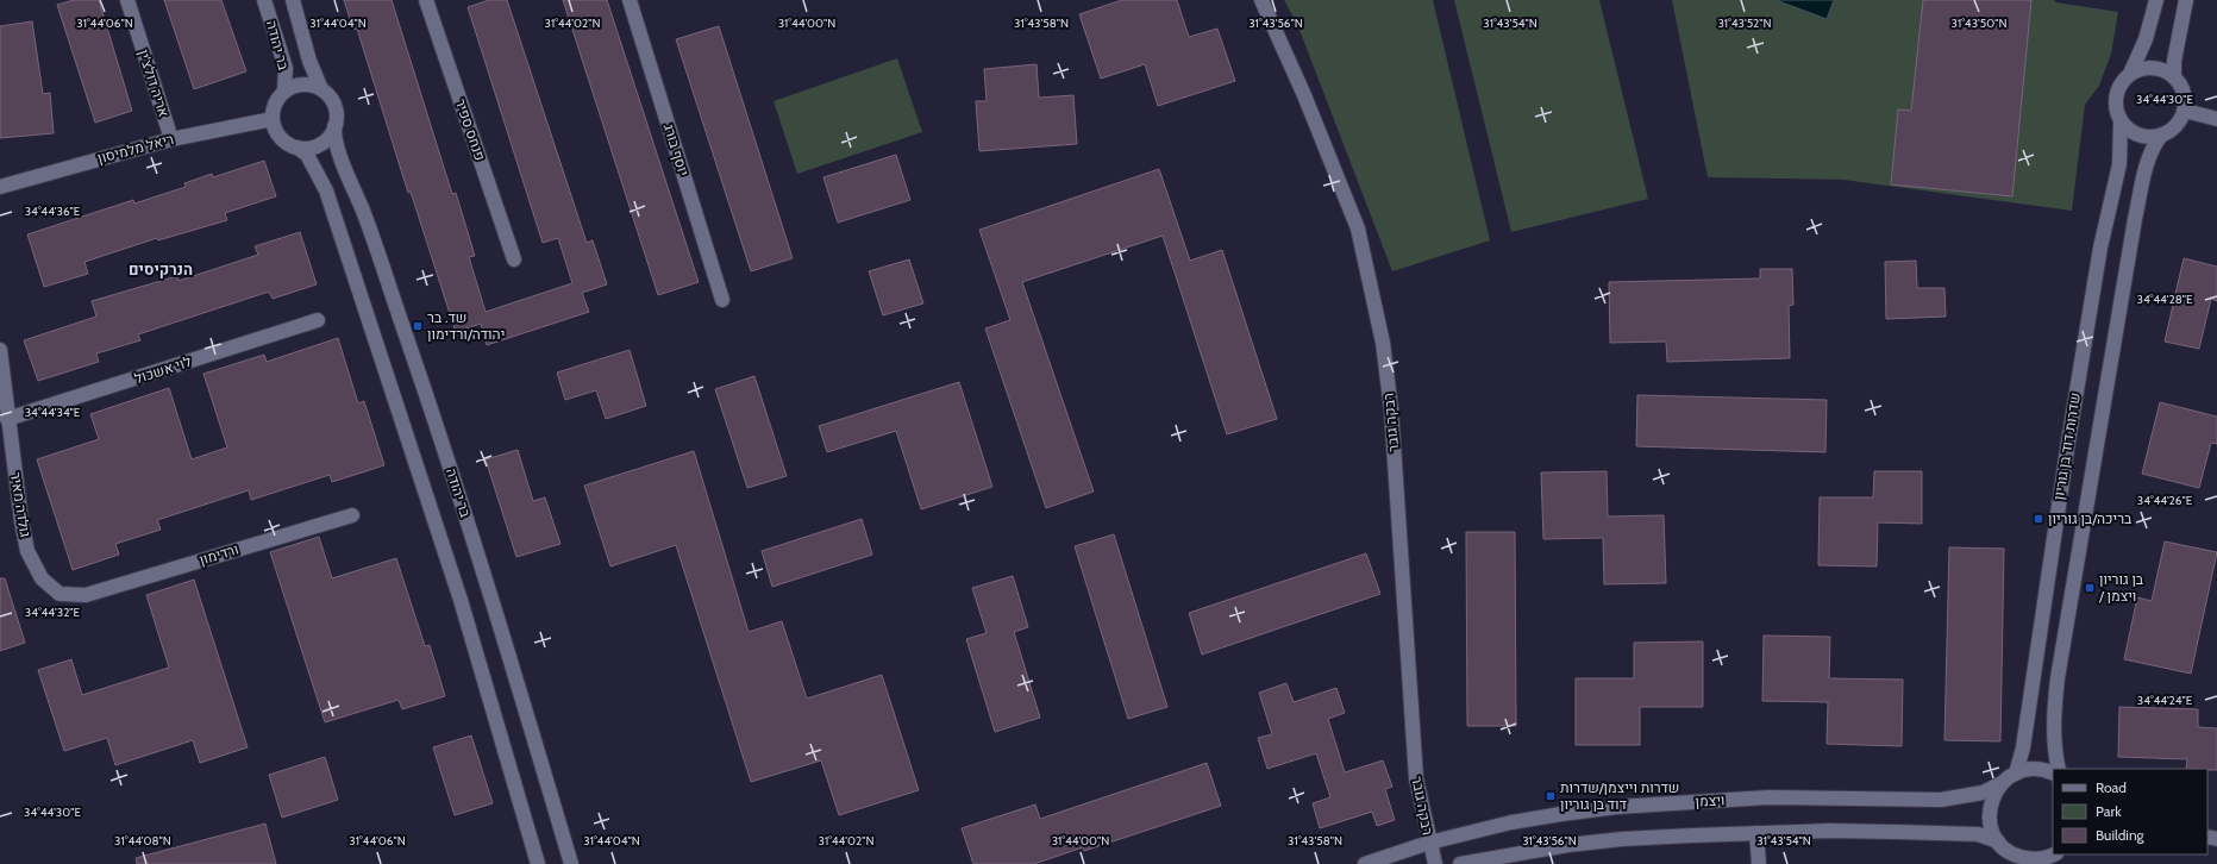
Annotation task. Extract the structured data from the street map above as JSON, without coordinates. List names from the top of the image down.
{
  "streets": {
    "street": [
      "בר יהודה",
      "אריה דולצ'ין",
      "פנחס ספיר",
      "ריאל מלמיסון",
      "יוסף בורג",
      "לוי אשכול",
      "רבקה גובר",
      "שדרות דוד בן גוריון",
      "גולדה מאיר",
      "ורדימון",
      "ויצמן"
    ]
  },
  "crossings": [
    ["בר יהודה", "ריאל מלמיסון"],
    ["אריה דולצ'ין", "ריאל מלמיסון"],
    ["לוי אשכול", "גולדה מאיר"],
    ["רבקה גובר", "ויצמן"],
    ["שדרות דוד בן גוריון", "ויצמן"],
    ["גולדה מאיר", "ורדימון"]
  ],
  "districts": ["הנרקיסים"],
  "places": {
    "transit": [
      "שד. בר יהודה/ורדימון",
      "בריכה/בן גוריון",
      "בן גוריון / ויצמן",
      "שדרות וייצמן/שדרות דוד בן גוריון"
    ]
  },
  "legend": ["Road", "Park", "Building"],
  "coordinates": [
    "31°44'06\"N",
    "31°44'04\"N",
    "31°44'02\"N",
    "31°44'00\"N",
    "31°43'58\"N",
    "31°43'56\"N",
    "31°43'54\"N",
    "31°43'52\"N",
    "31°43'50\"N",
    "34°44'30\"E",
    "34°44'36\"E",
    "34°44'28\"E",
    "34°44'34\"E",
    "34°44'26\"E",
    "34°44'32\"E",
    "34°44'24\"E",
    "31°44'08\"N"
  ]
}
